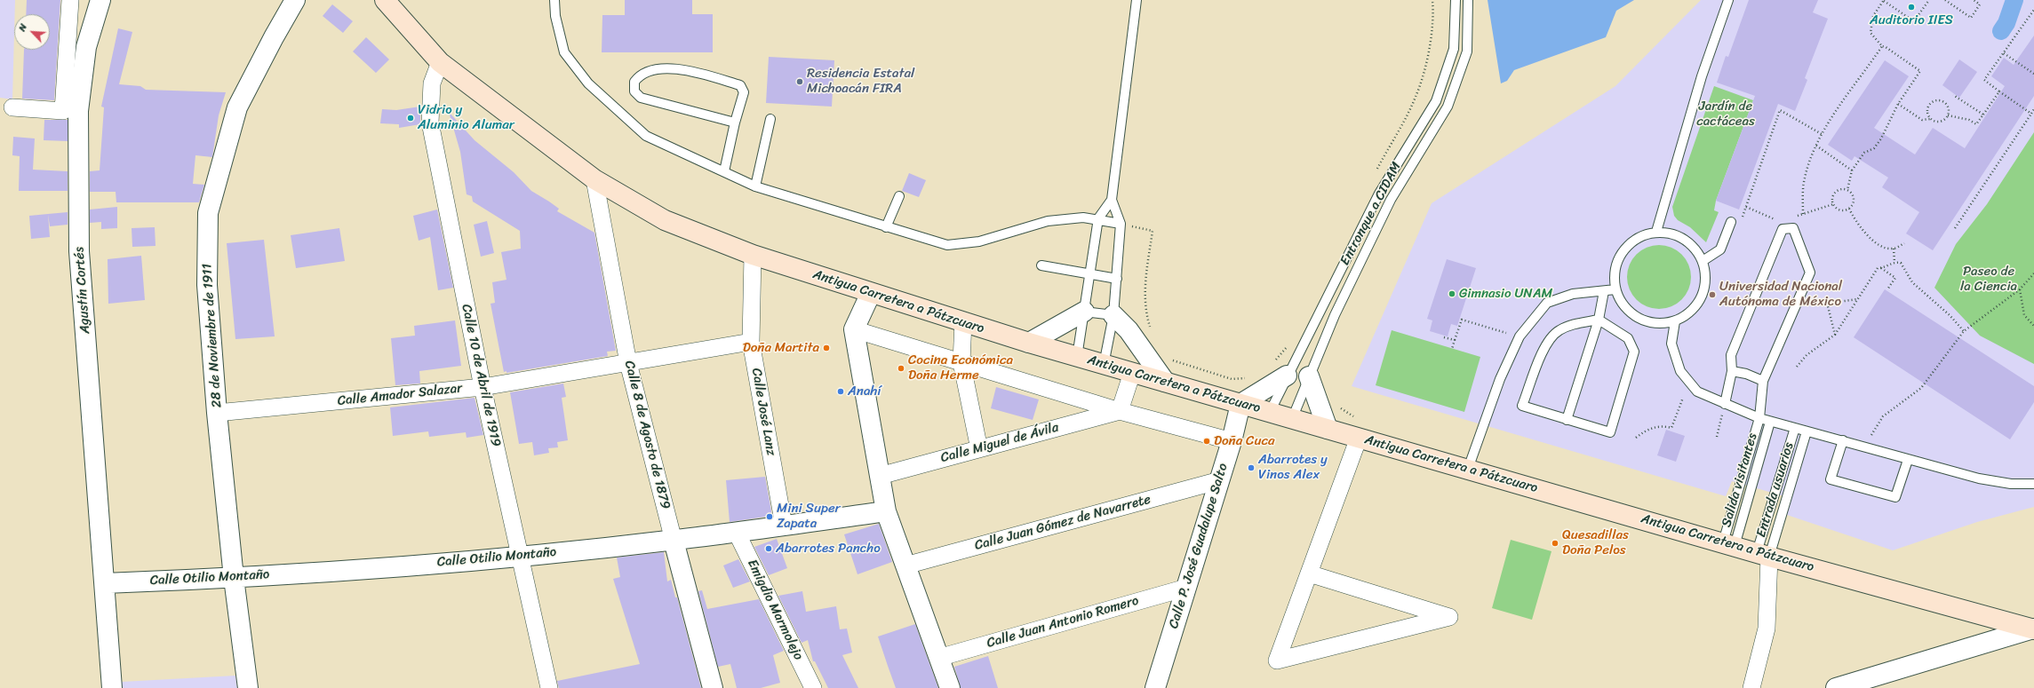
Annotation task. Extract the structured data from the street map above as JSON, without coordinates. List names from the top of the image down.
{
  "streets": {
    "main road": ["Antigua Carretera a Pátzcuaro"],
    "street": [
      "Agustín Cortés",
      "28 de Noviembre de 1911",
      "Calle 10 de Abril de 1919",
      "Calle Amador Salazar",
      "Calle José Lanz",
      "Calle 8 de Agosto de 1879",
      "Calle Miguel de Ávila",
      "Calle Juan Gómez de Navarrete",
      "Calle P. José Guadalupe Salto",
      "Calle Otilio Montaño",
      "Emigdio Marmolejo",
      "Calle Juan Antonio Romero"
    ],
    "lane": ["Entronque a CIDAM", "Salida visitantes", "Entrada usuarios"]
  },
  "crossings": [
    ["Entronque a CIDAM", "Antigua Carretera a Pátzcuaro"],
    ["Agustín Cortés", "Calle Otilio Montaño"],
    ["Antigua Carretera a Pátzcuaro", "Calle 10 de Abril de 1919"],
    ["Antigua Carretera a Pátzcuaro", "Calle José Lanz"],
    ["Antigua Carretera a Pátzcuaro", "Calle 8 de Agosto de 1879"],
    ["Antigua Carretera a Pátzcuaro", "Salida visitantes"],
    ["Antigua Carretera a Pátzcuaro", "Entrada usuarios"],
    ["Antigua Carretera a Pátzcuaro", "Calle P. José Guadalupe Salto"],
    ["28 de Noviembre de 1911", "Calle Amador Salazar"],
    ["28 de Noviembre de 1911", "Calle Otilio Montaño"],
    ["Calle 10 de Abril de 1919", "Calle Amador Salazar"],
    ["Calle 10 de Abril de 1919", "Calle Otilio Montaño"],
    ["Calle Amador Salazar", "Calle José Lanz"],
    ["Calle Amador Salazar", "Calle 8 de Agosto de 1879"],
    ["Calle José Lanz", "Calle Otilio Montaño"],
    ["Calle 8 de Agosto de 1879", "Calle Otilio Montaño"],
    ["Calle Juan Gómez de Navarrete", "Calle P. José Guadalupe Salto"],
    ["Calle P. José Guadalupe Salto", "Calle Juan Antonio Romero"],
    ["Calle Otilio Montaño", "Emigdio Marmolejo"]
  ],
  "parks": ["Jardín de cactáceas", "Paseo de la Ciencia"],
  "places": [
    "Auditorio IIES",
    "Residencia Estatal Michoacán FIRA",
    "Vidrio y Aluminio Alumar",
    "Gimnasio UNAM",
    "Universidad Nacional Autónoma de México",
    "Doña Martita",
    "Cocina Económica Doña Herme",
    "Anahí",
    "Doña Cuca",
    "Abarrotes y Vinos Alex",
    "Mini Super Zapata",
    "Quesadillas Doña Pelos",
    "Abarrotes Pancho"
  ],
  "north": "top left"
}
